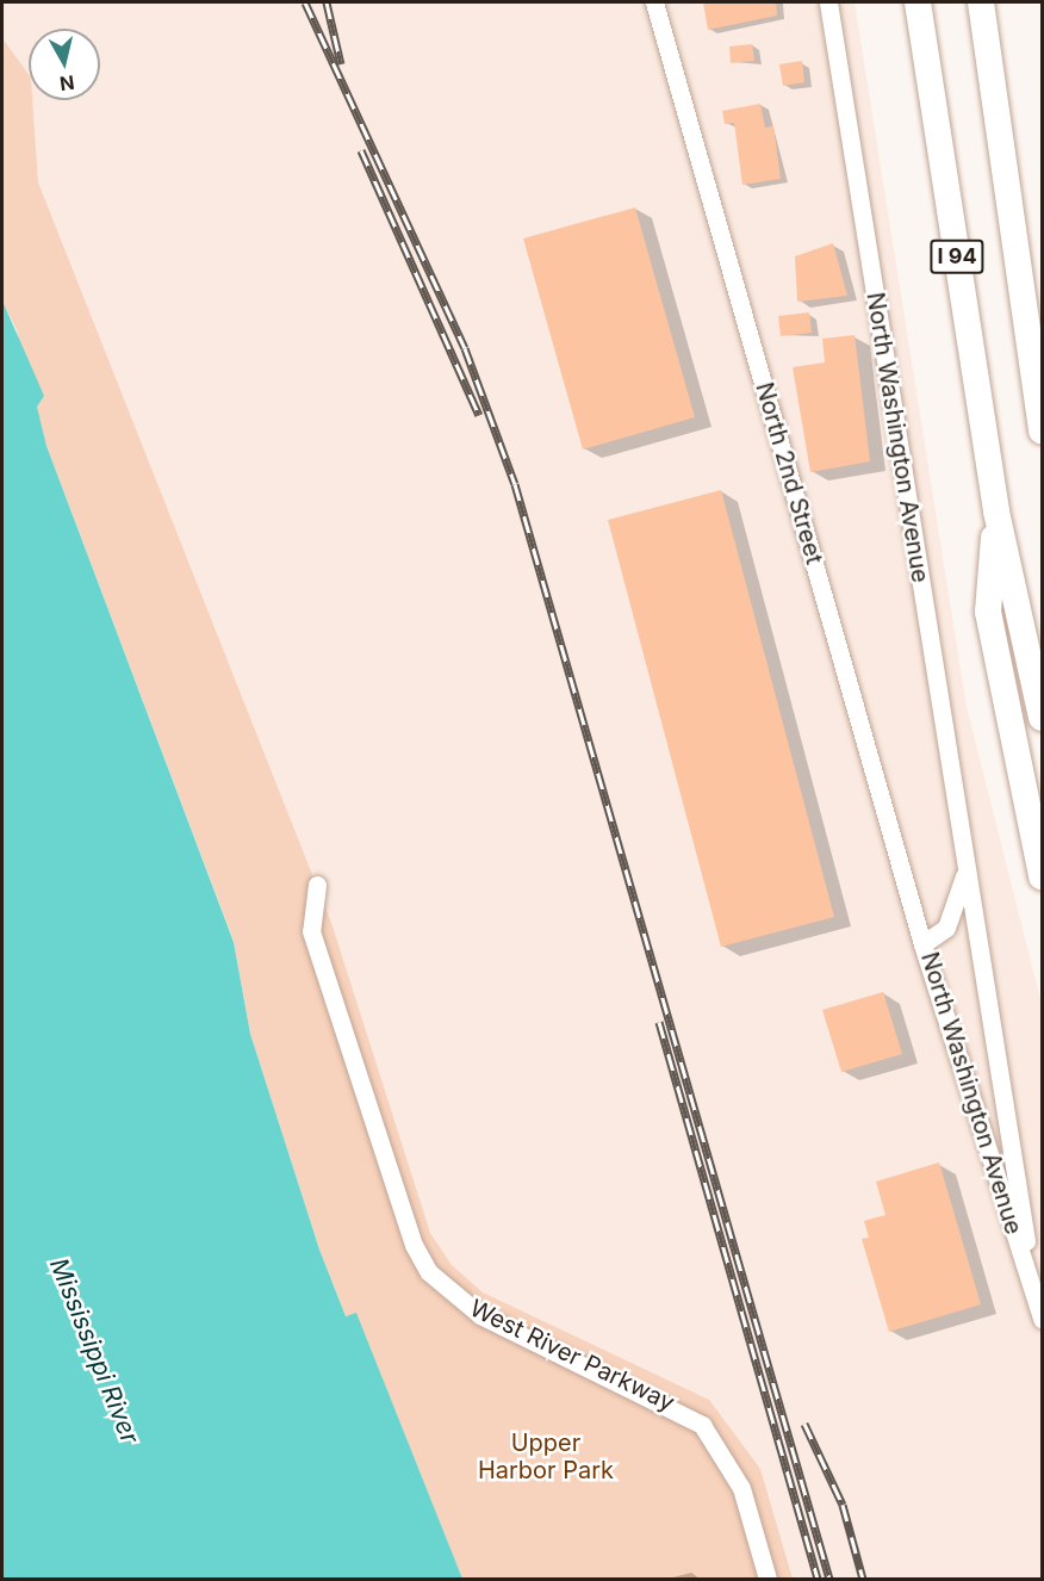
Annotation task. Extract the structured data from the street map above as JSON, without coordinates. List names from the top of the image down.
{
  "streets": {
    "highway": ["I 94"],
    "street": ["North Washington Avenue", "North 2nd Street", "West River Parkway"]
  },
  "crossings": [
    ["North Washington Avenue", "North 2nd Street"]
  ],
  "water": ["Mississippi River"],
  "parks": ["Upper Harbor Park"],
  "north": "bottom"
}
